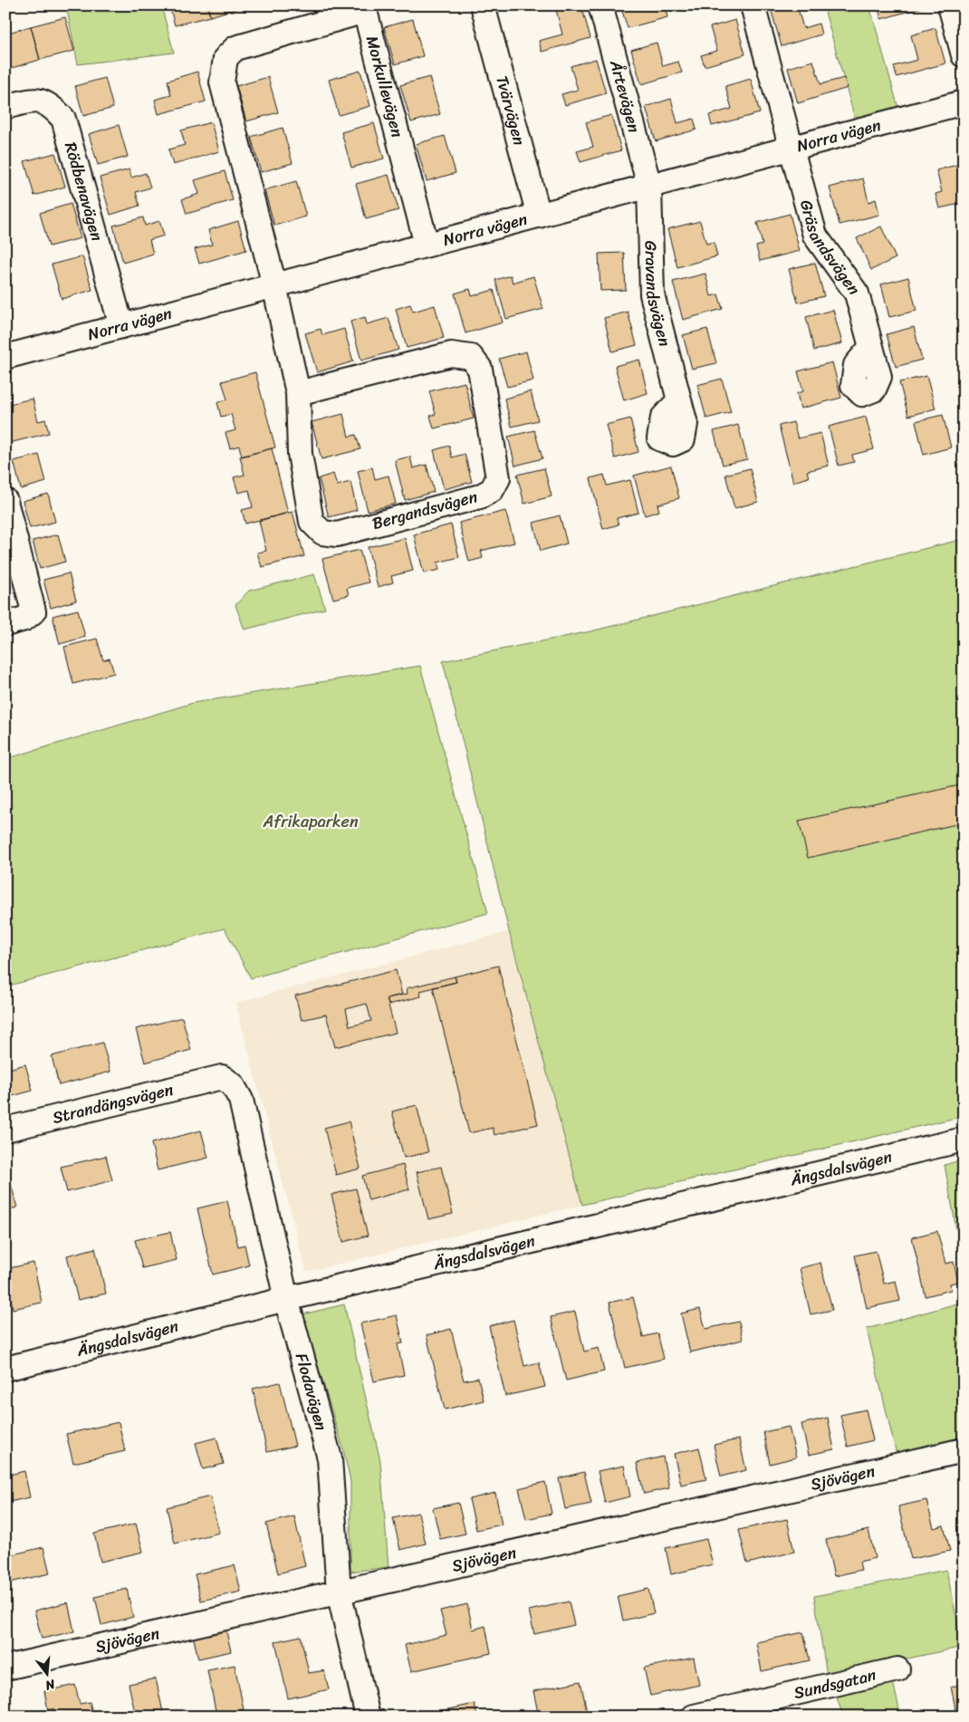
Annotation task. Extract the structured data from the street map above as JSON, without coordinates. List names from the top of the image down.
{
  "streets": {
    "street": [
      "Morkullevägen",
      "Årtevägen",
      "Tvärvägen",
      "Norra vägen",
      "Rödbenavägen",
      "Gräsandsvägen",
      "Gravandsvägen",
      "Bergandsvägen",
      "Strandängsvägen",
      "Ängsdalsvägen",
      "Flodavägen",
      "Sjövägen",
      "Sundsgatan"
    ]
  },
  "crossings": [
    ["Morkullevägen", "Norra vägen"],
    ["Morkullevägen", "Bergandsvägen"],
    ["Årtevägen", "Norra vägen"],
    ["Årtevägen", "Gravandsvägen"],
    ["Tvärvägen", "Norra vägen"],
    ["Norra vägen", "Rödbenavägen"],
    ["Norra vägen", "Gräsandsvägen"],
    ["Norra vägen", "Gravandsvägen"],
    ["Norra vägen", "Bergandsvägen"],
    ["Strandängsvägen", "Flodavägen"],
    ["Ängsdalsvägen", "Flodavägen"],
    ["Flodavägen", "Sjövägen"]
  ],
  "parks": ["Afrikaparken"],
  "north": "bottom"
}
